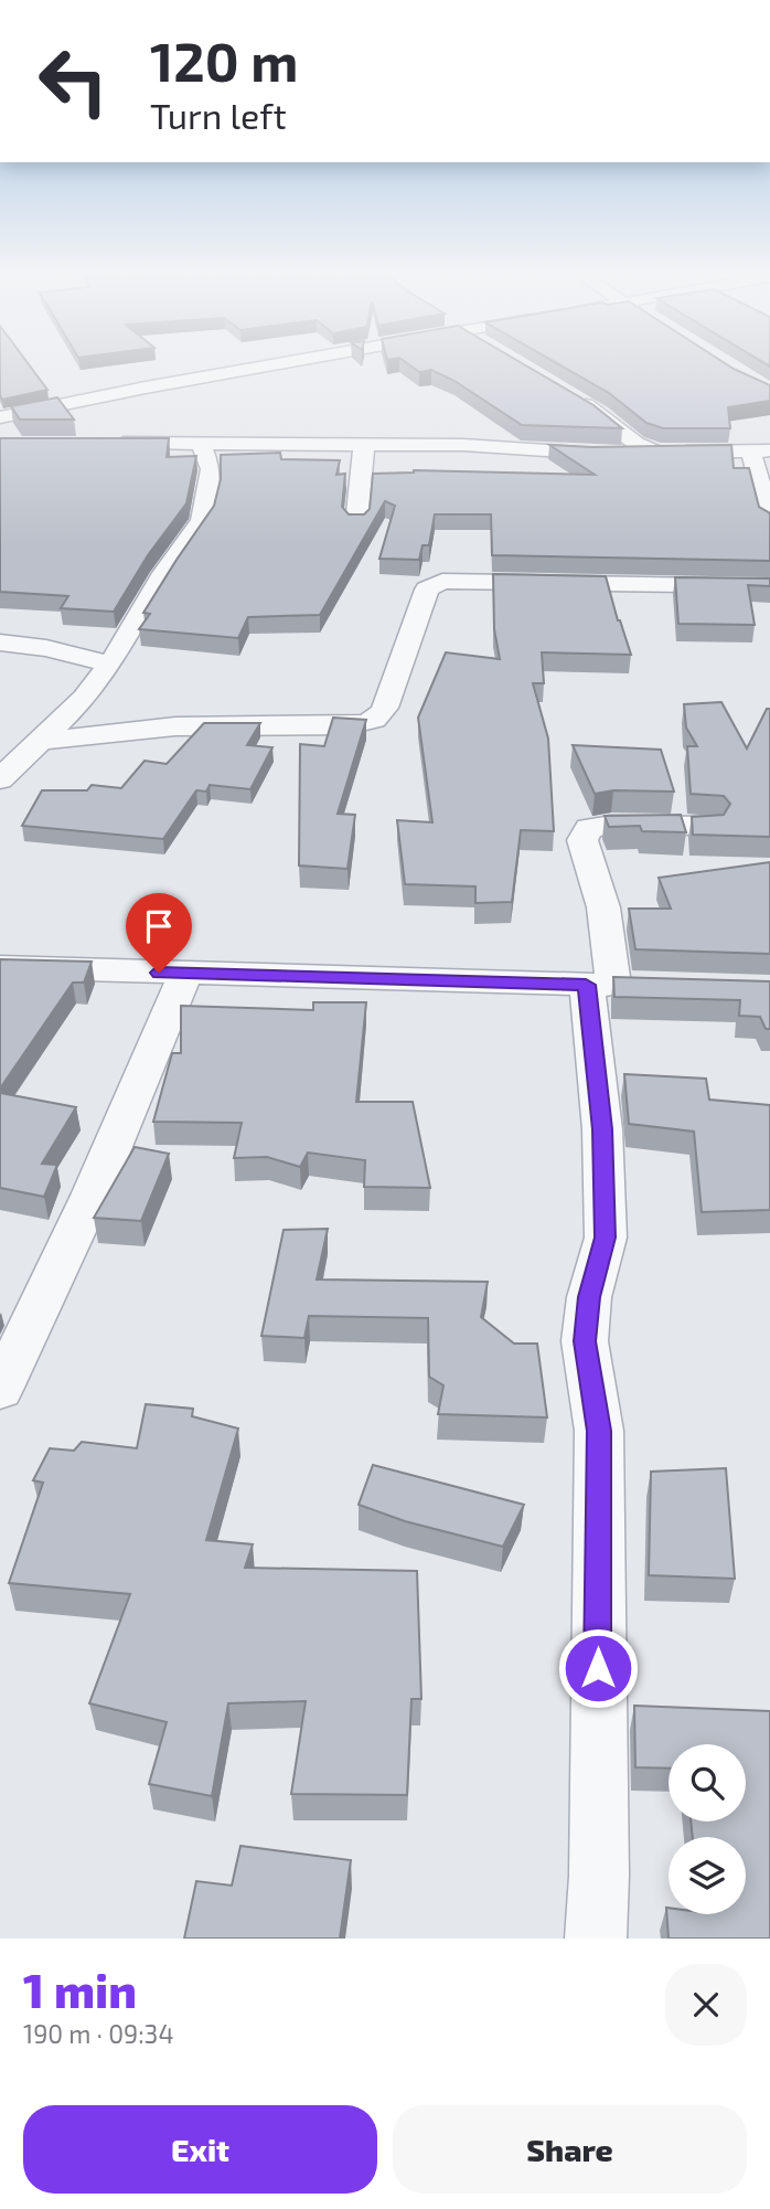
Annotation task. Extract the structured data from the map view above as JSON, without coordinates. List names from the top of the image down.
{
  "page": {
    "turn": ["120 m", "Turn left"],
    "heading": ["1 min", "190 m · 09:34"],
    "buttons": ["Exit", "Share"]
  }
}
